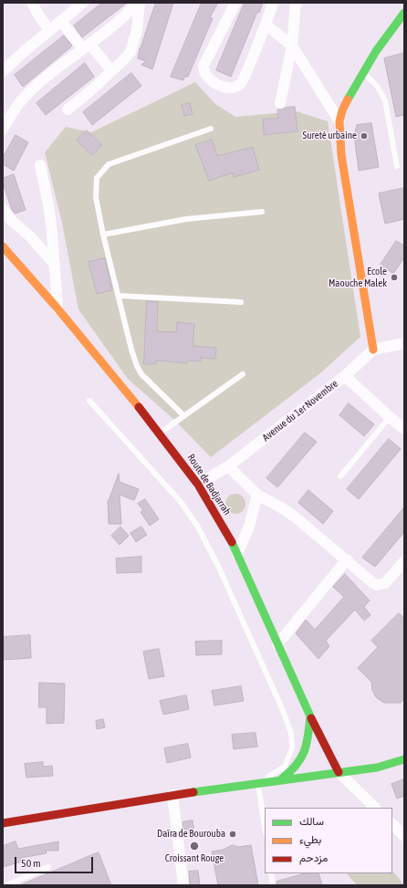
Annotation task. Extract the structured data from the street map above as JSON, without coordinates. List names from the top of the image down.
{
  "streets": {
    "main road": ["Route de Badjarrah"],
    "street": ["Avenue du 1er Novembre"]
  },
  "crossings": [
    ["Avenue du 1er Novembre", "Route de Badjarrah"]
  ],
  "places": [
    "Sureté urbaine",
    "Ecole Maouche Malek",
    "Daïra de Bourouba",
    "Croissant Rouge"
  ],
  "legend": ["سالك", "بطيء", "مزدحم"],
  "scale_bar": "50 m"
}
